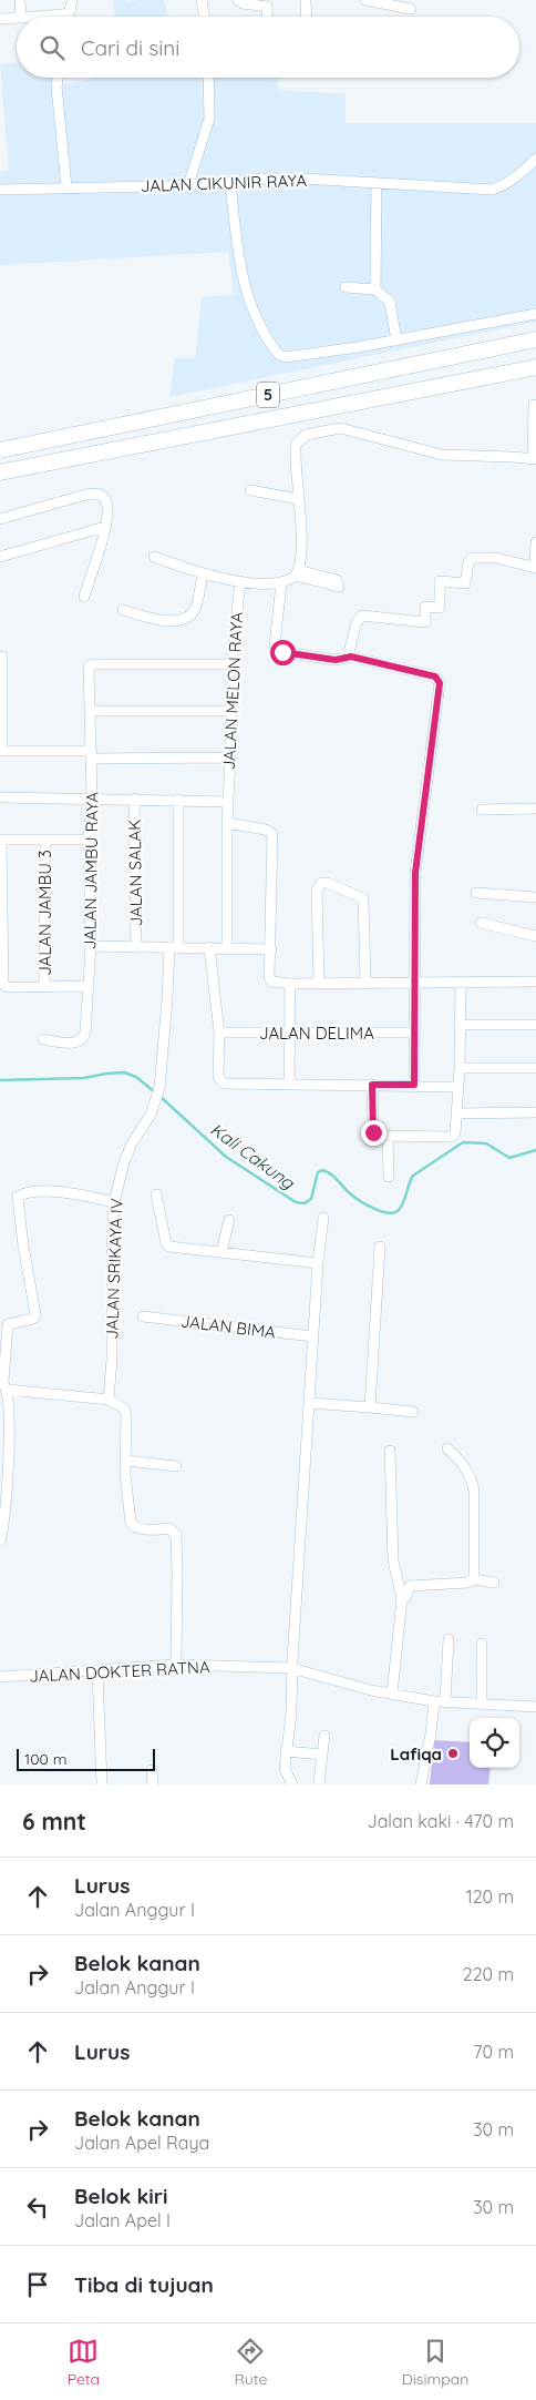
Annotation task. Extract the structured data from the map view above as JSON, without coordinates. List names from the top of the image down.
{
  "streets": {
    "highway": ["5"],
    "street": [
      "JALAN CIKUNIR RAYA",
      "JALAN MELON RAYA",
      "JALAN JAMBU RAYA",
      "JALAN SALAK",
      "JALAN JAMBU 3",
      "JALAN DELIMA",
      "JALAN SRIKAYA IV",
      "JALAN BIMA",
      "JALAN DOKTER RATNA"
    ]
  },
  "crossings": [
    ["JALAN MELON RAYA", "JALAN JAMBU RAYA"]
  ],
  "water": ["Kali Cakung"],
  "places": ["Lafiqa"],
  "scale_bar": "100 m",
  "page": {
    "search": "Cari di sini",
    "scale": "100 m",
    "heading": ["6 mnt", "Jalan kaki · 470 m"],
    "list": [
      ["Lurus", "Jalan Anggur I", "120 m"],
      ["Belok kanan", "Jalan Anggur I", "220 m"],
      ["Lurus", "70 m"],
      ["Belok kanan", "Jalan Apel Raya", "30 m"],
      ["Belok kiri", "Jalan Apel I", "30 m"],
      "Tiba di tujuan"
    ],
    "nav": ["Peta", "Rute", "Disimpan"]
  }
}
